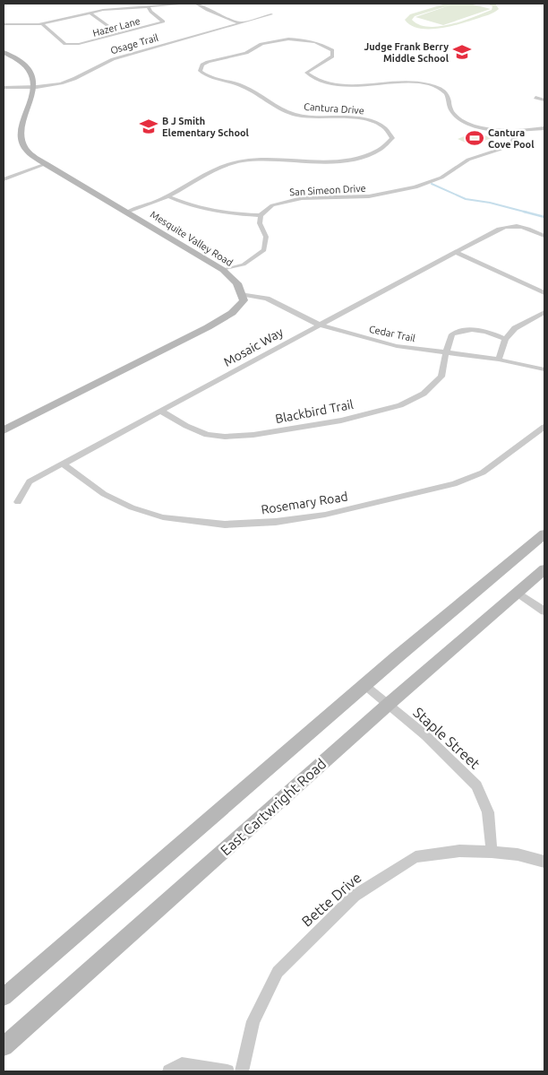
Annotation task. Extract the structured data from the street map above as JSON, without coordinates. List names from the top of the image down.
{
  "streets": {
    "street": [
      "Hazer Lane",
      "Osage Trail",
      "Cantura Drive",
      "San Simeon Drive",
      "Mesquite Valley Road",
      "Cedar Trail",
      "Mosaic Way",
      "Blackbird Trail",
      "Rosemary Road",
      "Staple Street",
      "East Cartwright Road",
      "Bette Drive"
    ]
  },
  "crossings": [
    ["Osage Trail", "Mesquite Valley Road"],
    ["Cantura Drive", "San Simeon Drive"],
    ["Cantura Drive", "Mesquite Valley Road"],
    ["Mesquite Valley Road", "Cedar Trail"],
    ["Cedar Trail", "Mosaic Way"],
    ["Cedar Trail", "Blackbird Trail"],
    ["Mosaic Way", "Blackbird Trail"],
    ["Mosaic Way", "Rosemary Road"],
    ["Staple Street", "East Cartwright Road"],
    ["Staple Street", "Bette Drive"]
  ],
  "places": {
    "school or university": ["Judge Frank Berry Middle School", "B J Smith Elementary School"],
    "sports": ["Cantura Cove Pool"]
  }
}
